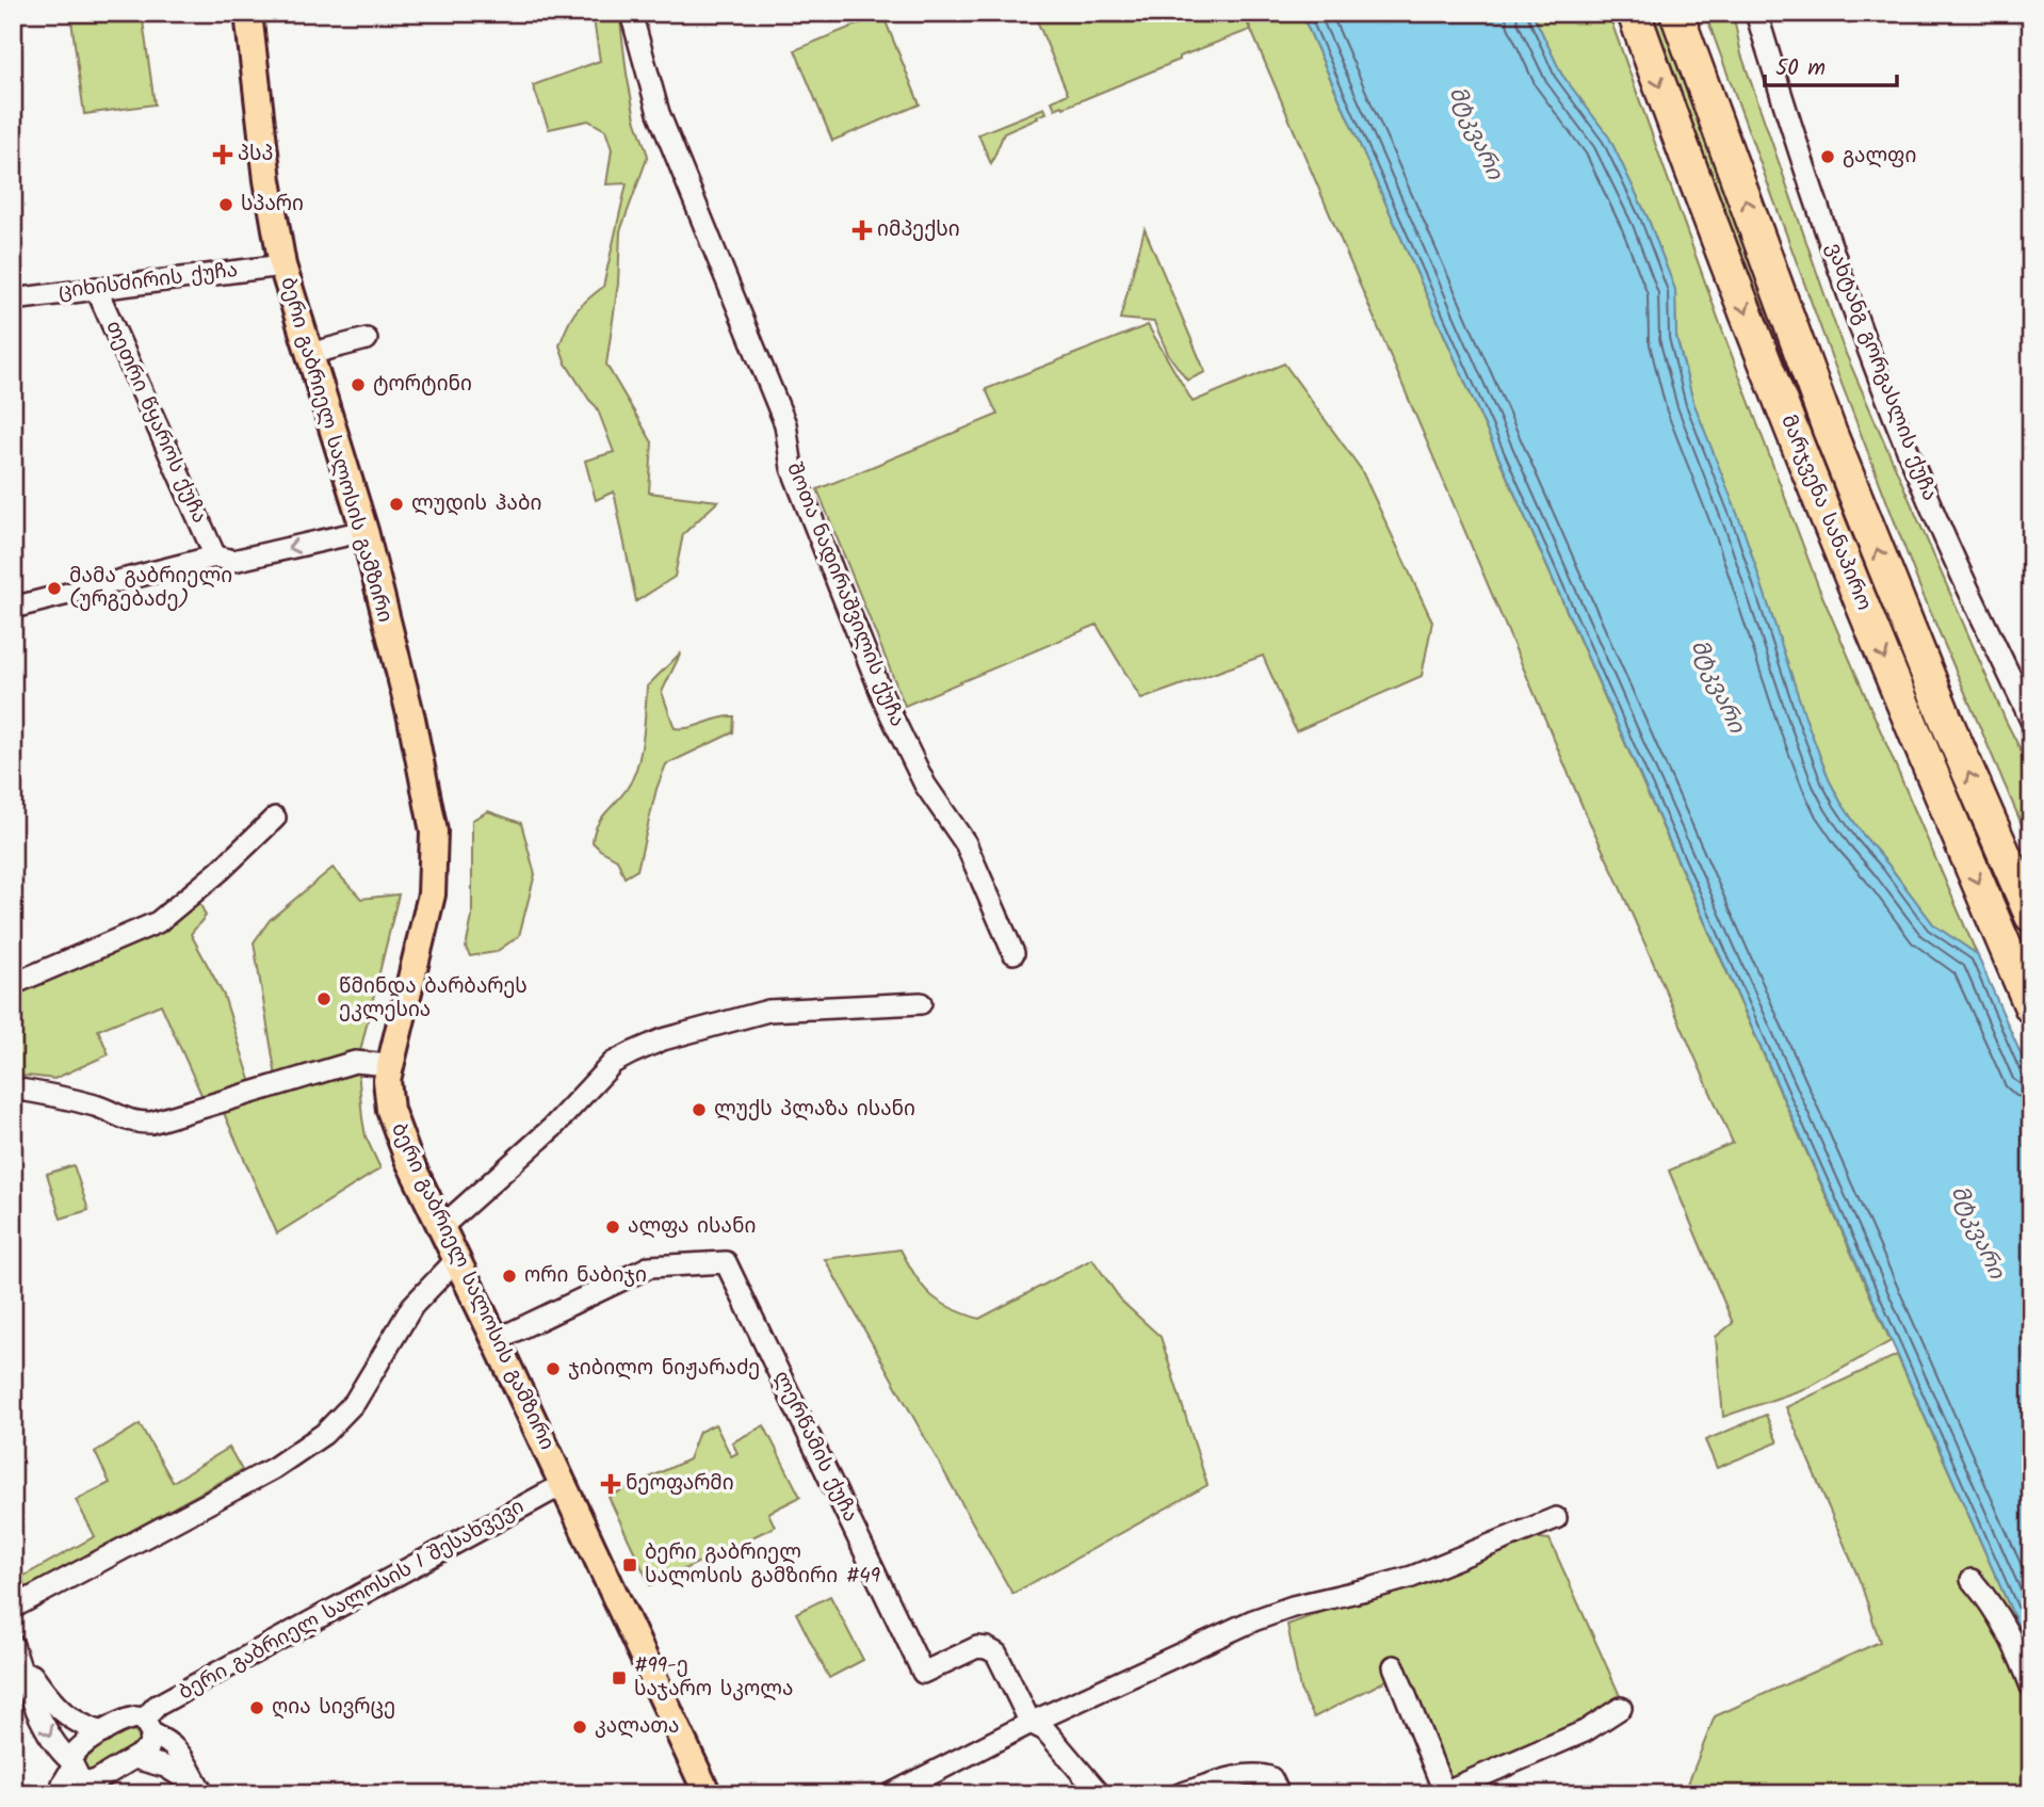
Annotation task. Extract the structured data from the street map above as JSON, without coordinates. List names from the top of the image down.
{
  "streets": {
    "highway": ["მარჯვენა სანაპირო"],
    "main road": ["ბერი გაბრიელ სალოსის გამზირი"],
    "street": [
      "ციხისძირის ქუჩა",
      "ვახტანგ გორგასლის ქუჩა",
      "თეთრი წყაროს ქუჩა",
      "შოთა ნადირაშვილის ქუჩა",
      "ლერწამის ქუჩა",
      "ბერი გაბრიელ სალოსის I შესახვევი"
    ]
  },
  "crossings": [
    ["ციხისძირის ქუჩა", "თეთრი წყაროს ქუჩა"],
    ["ციხისძირის ქუჩა", "ბერი გაბრიელ სალოსის გამზირი"],
    ["ბერი გაბრიელ სალოსის გამზირი", "ლერწამის ქუჩა"],
    ["ბერი გაბრიელ სალოსის გამზირი", "ბერი გაბრიელ სალოსის I შესახვევი"]
  ],
  "water": ["მტკვარი"],
  "places": {
    "health": ["პსპ", "იმპექსი", "ნეოფარმი"],
    "other": [
      "გალფი",
      "სპარი",
      "ტორტინი",
      "ლუდის ჰაბი",
      "მამა გაბრიელი (ურგებაძე)",
      "წმინდა ბარბარეს ეკლესია",
      "ლუქს პლაზა ისანი",
      "ალფა ისანი",
      "ორი ნაბიჯი",
      "ჯიბილო ნიჟარაძე",
      "ღია სივრცე",
      "კალათა"
    ],
    "transit": ["ბერი გაბრიელ სალოსის გამზირი #49", "#99-ე საჯარო სკოლა"]
  },
  "scale_bar": "50 m"
}
